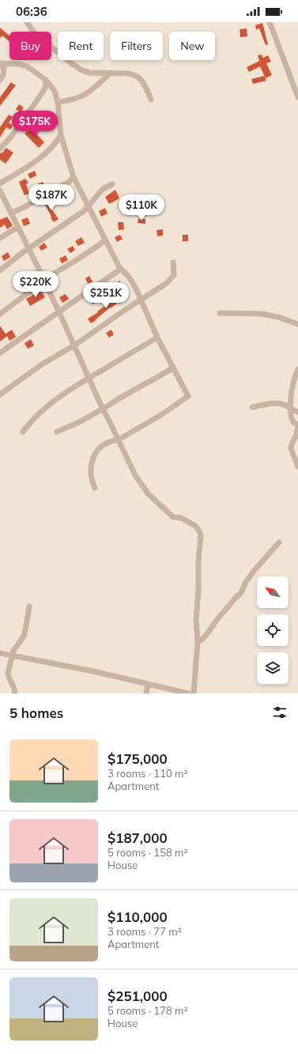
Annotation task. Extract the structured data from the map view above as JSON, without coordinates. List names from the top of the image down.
{
  "north": "top left",
  "page": {
    "status": "06:36",
    "chip": [
      "Buy",
      "Rent",
      "Filters",
      "New"
    ],
    "price": [
      "$175K",
      "$187K",
      "$110K",
      "$220K",
      "$251K"
    ],
    "heading": "5 homes",
    "list": [
      {
        "name": "$175,000",
        "note": "3 rooms · 110 m² · Apartment"
      },
      {
        "name": "$187,000",
        "note": "5 rooms · 158 m² · House"
      },
      {
        "name": "$110,000",
        "note": "3 rooms · 77 m² · Apartment"
      },
      {
        "name": "$251,000",
        "note": "5 rooms · 178 m² · House"
      }
    ]
  }
}
